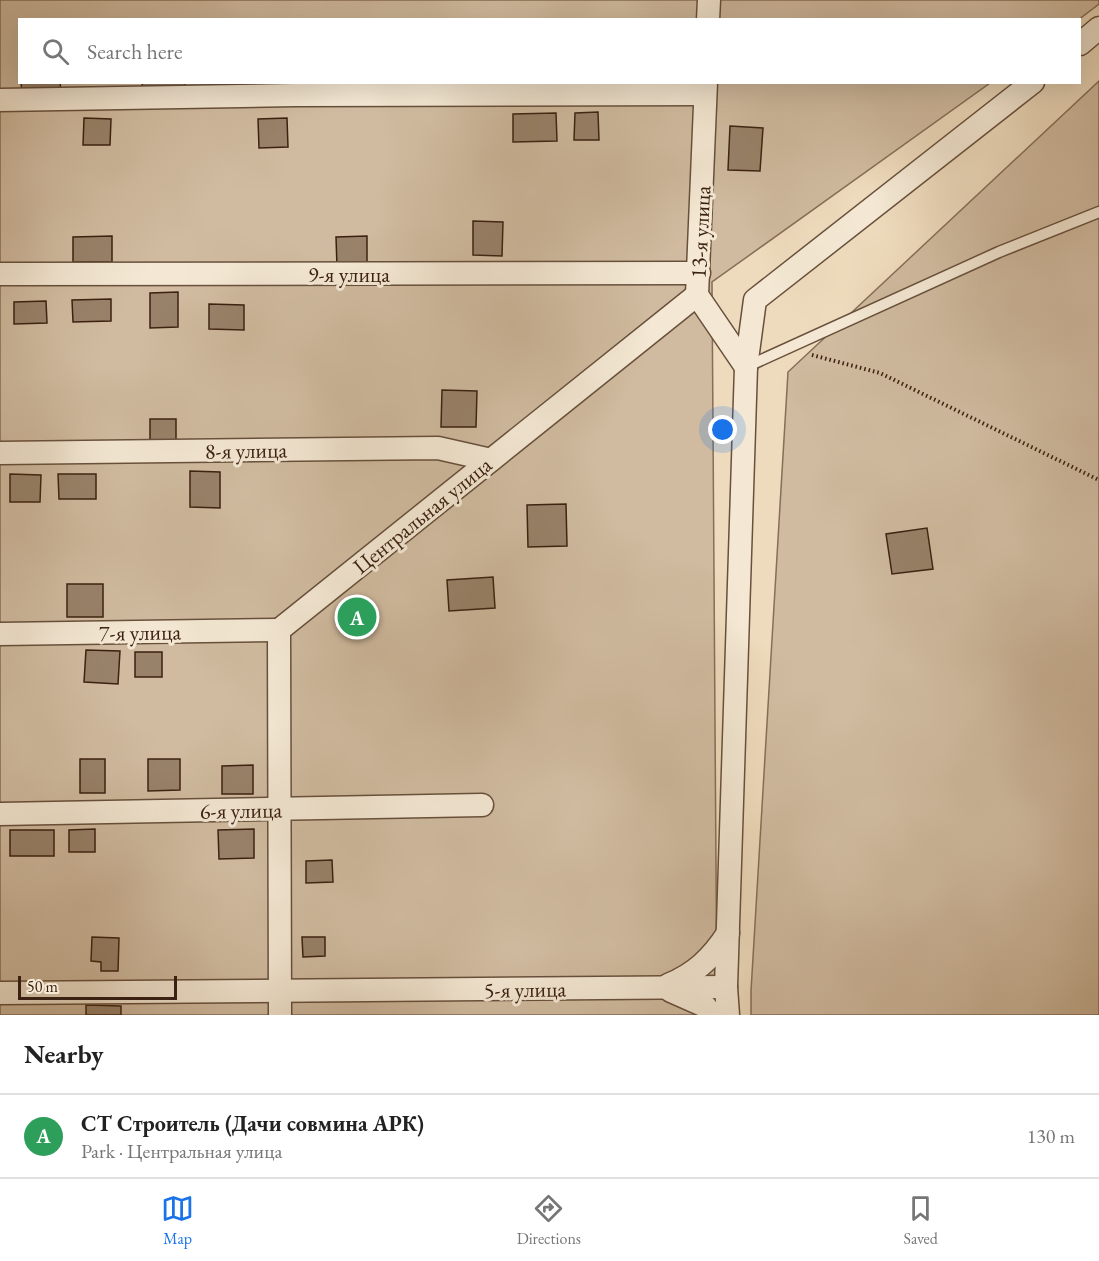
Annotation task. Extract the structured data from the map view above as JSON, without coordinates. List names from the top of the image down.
{
  "streets": {
    "street": [
      "13-я улица",
      "9-я улица",
      "8-я улица",
      "Центральная улица",
      "7-я улица",
      "6-я улица",
      "5-я улица"
    ]
  },
  "crossings": [
    ["13-я улица", "9-я улица"],
    ["13-я улица", "Центральная улица"],
    ["9-я улица", "Центральная улица"],
    ["8-я улица", "Центральная улица"],
    ["Центральная улица", "7-я улица"]
  ],
  "scale_bar": "50 m",
  "page": {
    "search": "Search here",
    "pins": "A",
    "scale": "50 m",
    "heading": "Nearby",
    "list": [
      {
        "mark": "A",
        "name": "СТ Строитель (Дачи совмина АРК)",
        "note": "Park · Центральная улица",
        "value": "130 m"
      }
    ],
    "nav": ["Map", "Directions", "Saved"]
  }
}
